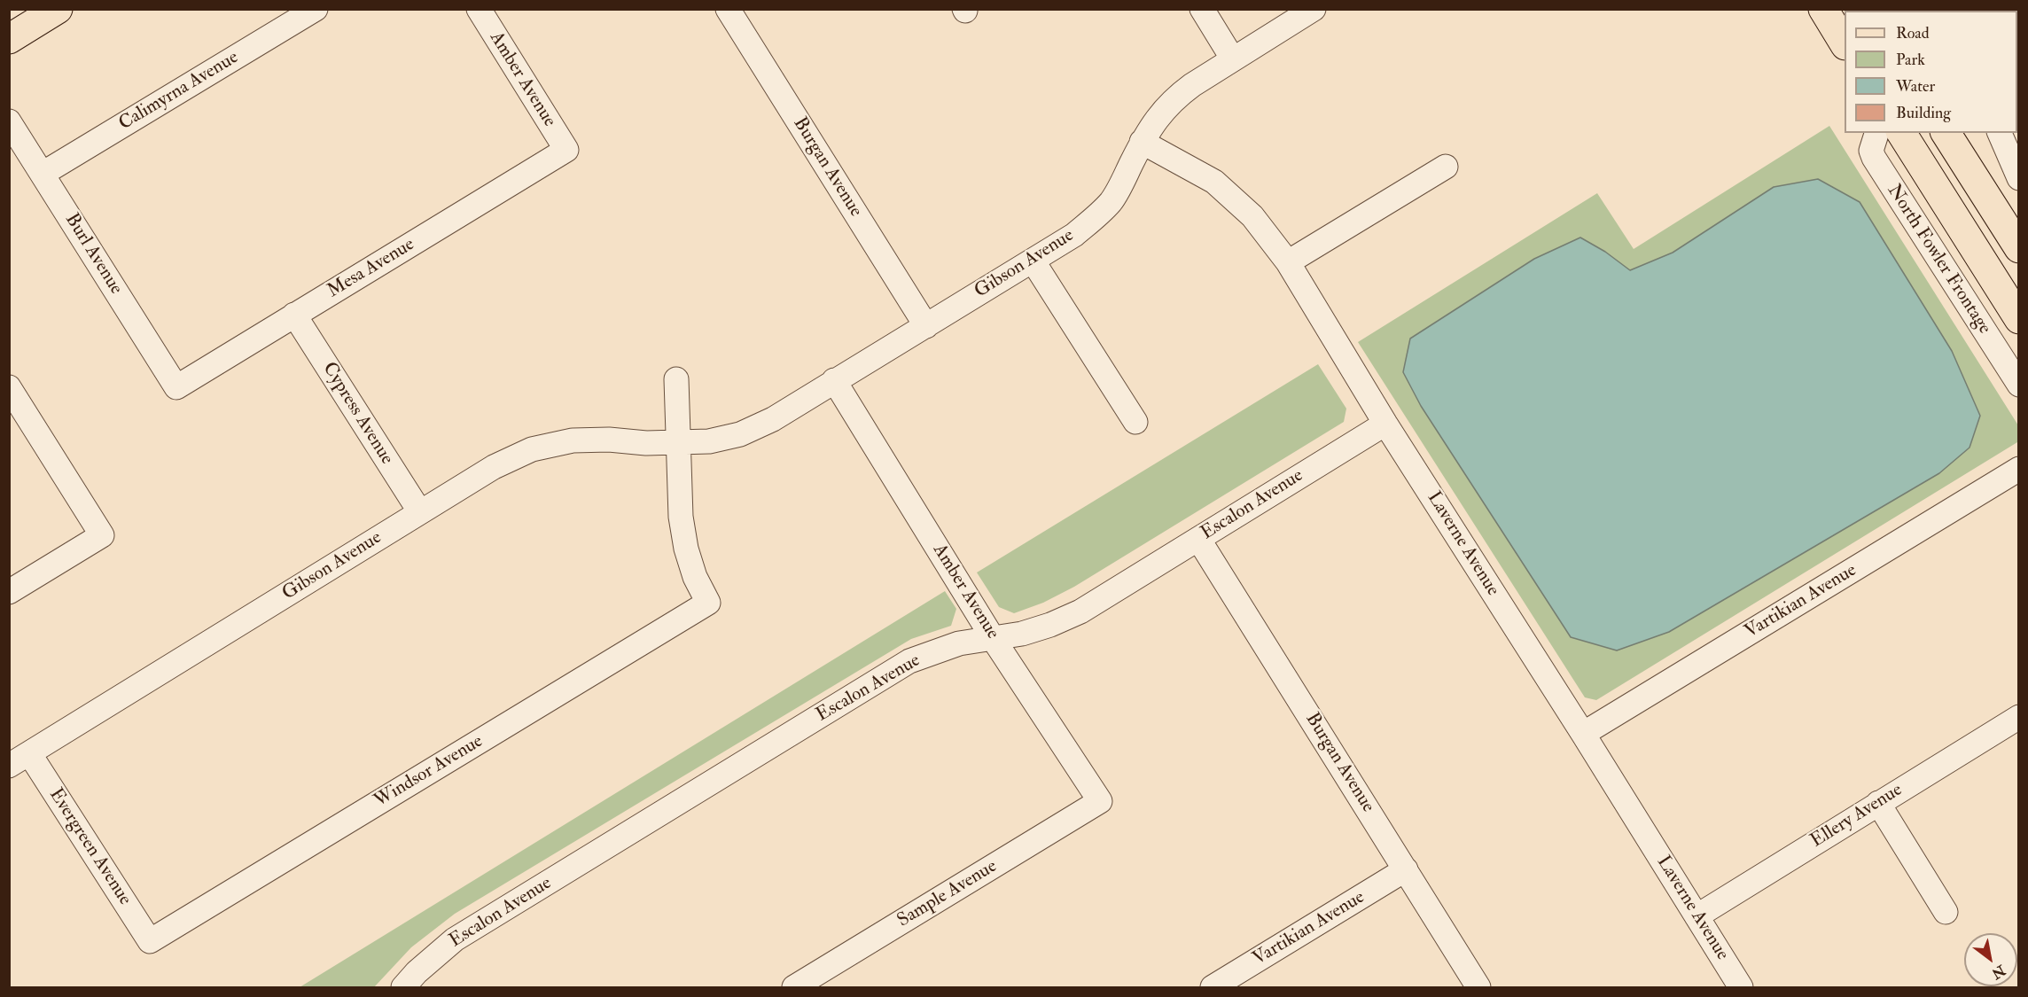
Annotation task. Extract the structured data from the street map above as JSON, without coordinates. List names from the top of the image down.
{
  "streets": {
    "street": [
      "Amber Avenue",
      "Calimyrna Avenue",
      "Burgan Avenue",
      "Burl Avenue",
      "North Fowler Frontage",
      "Gibson Avenue",
      "Mesa Avenue",
      "Cypress Avenue",
      "Escalon Avenue",
      "Laverne Avenue",
      "Vartikian Avenue",
      "Windsor Avenue",
      "Ellery Avenue",
      "Evergreen Avenue",
      "Sample Avenue"
    ]
  },
  "crossings": [
    ["Amber Avenue", "Gibson Avenue"],
    ["Amber Avenue", "Mesa Avenue"],
    ["Amber Avenue", "Escalon Avenue"],
    ["Amber Avenue", "Sample Avenue"],
    ["Calimyrna Avenue", "Burl Avenue"],
    ["Burgan Avenue", "Gibson Avenue"],
    ["Burgan Avenue", "Escalon Avenue"],
    ["Burgan Avenue", "Vartikian Avenue"],
    ["Burl Avenue", "Mesa Avenue"],
    ["Gibson Avenue", "Cypress Avenue"],
    ["Gibson Avenue", "Laverne Avenue"],
    ["Gibson Avenue", "Windsor Avenue"],
    ["Gibson Avenue", "Evergreen Avenue"],
    ["Mesa Avenue", "Cypress Avenue"],
    ["Escalon Avenue", "Laverne Avenue"],
    ["Laverne Avenue", "Vartikian Avenue"],
    ["Laverne Avenue", "Ellery Avenue"],
    ["Windsor Avenue", "Evergreen Avenue"]
  ],
  "legend": [
    "Road",
    "Park",
    "Water",
    "Building"
  ],
  "north": "bottom right"
}
